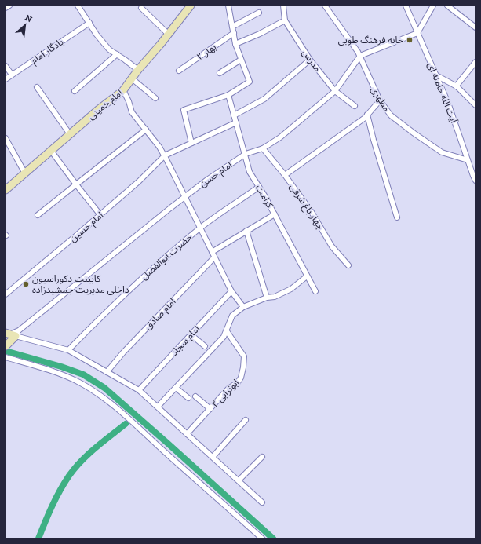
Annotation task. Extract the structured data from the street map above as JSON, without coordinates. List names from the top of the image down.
{
  "streets": {
    "street": [
      "یادگار امام",
      "بهار ۲",
      "مدرس",
      "آیت الله خامنه ای",
      "مطهری",
      "امام خمینی",
      "امام حسن",
      "کرامت",
      "چهار باغ شرقی",
      "امام حسین",
      "حضرت ابوالفضل",
      "امام صادق",
      "امام سجاد",
      "ابوترابی ۲"
    ]
  },
  "crossings": [
    ["مدرس", "امام حسن"],
    ["آیت الله خامنه ای", "مطهری"],
    ["مطهری", "امام حسن"],
    ["امام حسن", "کرامت"],
    ["امام حسن", "چهار باغ شرقی"],
    ["کرامت", "حضرت ابوالفضل"]
  ],
  "places": ["خانه فرهنگ طوبی", "کابینت دکوراسیون داخلی مدیریت جمشیدزاده"],
  "north": "top right"
}
